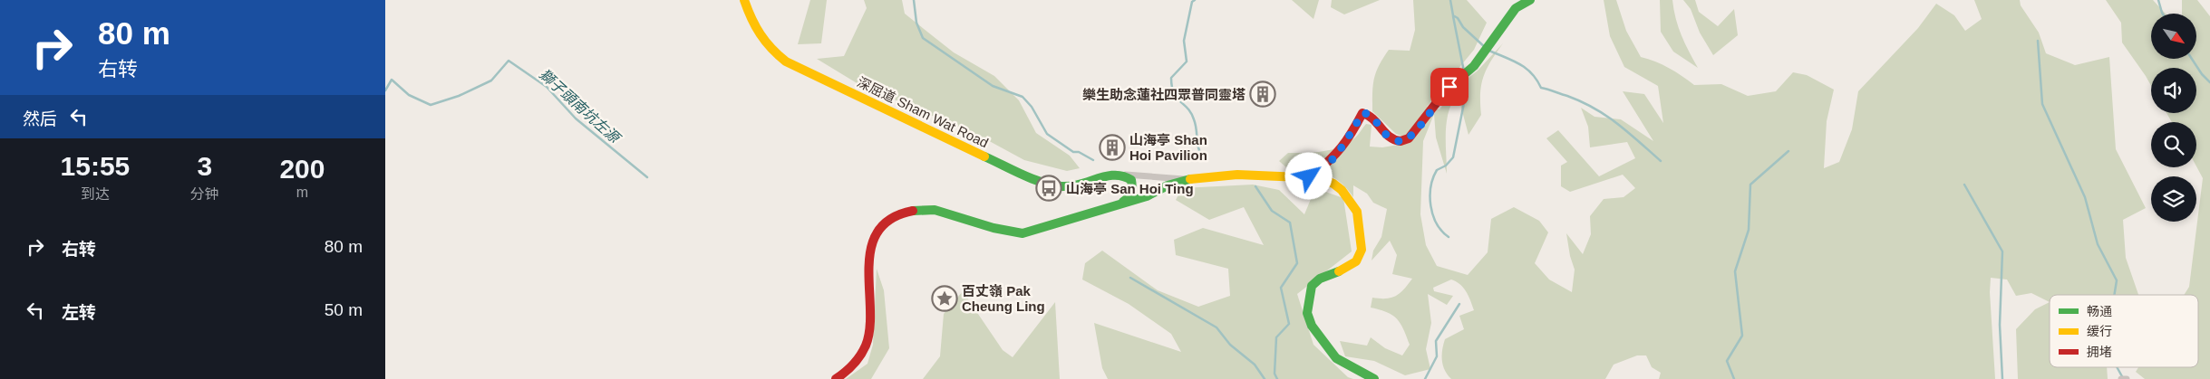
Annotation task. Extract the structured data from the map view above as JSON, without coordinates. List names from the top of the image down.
{
  "streets": {
    "main road": ["深屈道 Sham Wat Road"]
  },
  "water": ["獅子頭南坑左源"],
  "places": {
    "building": ["樂生助念蓮社四眾普同靈塔", "山海亭 Shan Hoi Pavilion"],
    "bus stop": ["山海亭 San Hoi Ting"],
    "place": ["百丈嶺 Pak Cheung Ling"]
  },
  "legend": ["畅通", "缓行", "拥堵"],
  "north": "bottom right",
  "page": {
    "turn": ["80 m", "右转"],
    "then": "然后",
    "eta": [
      "15:55",
      "到达",
      "3",
      "分钟",
      "200",
      "m"
    ],
    "list": [
      {
        "name": "右转",
        "value": "80 m"
      },
      {
        "name": "左转",
        "value": "50 m"
      }
    ]
  }
}
